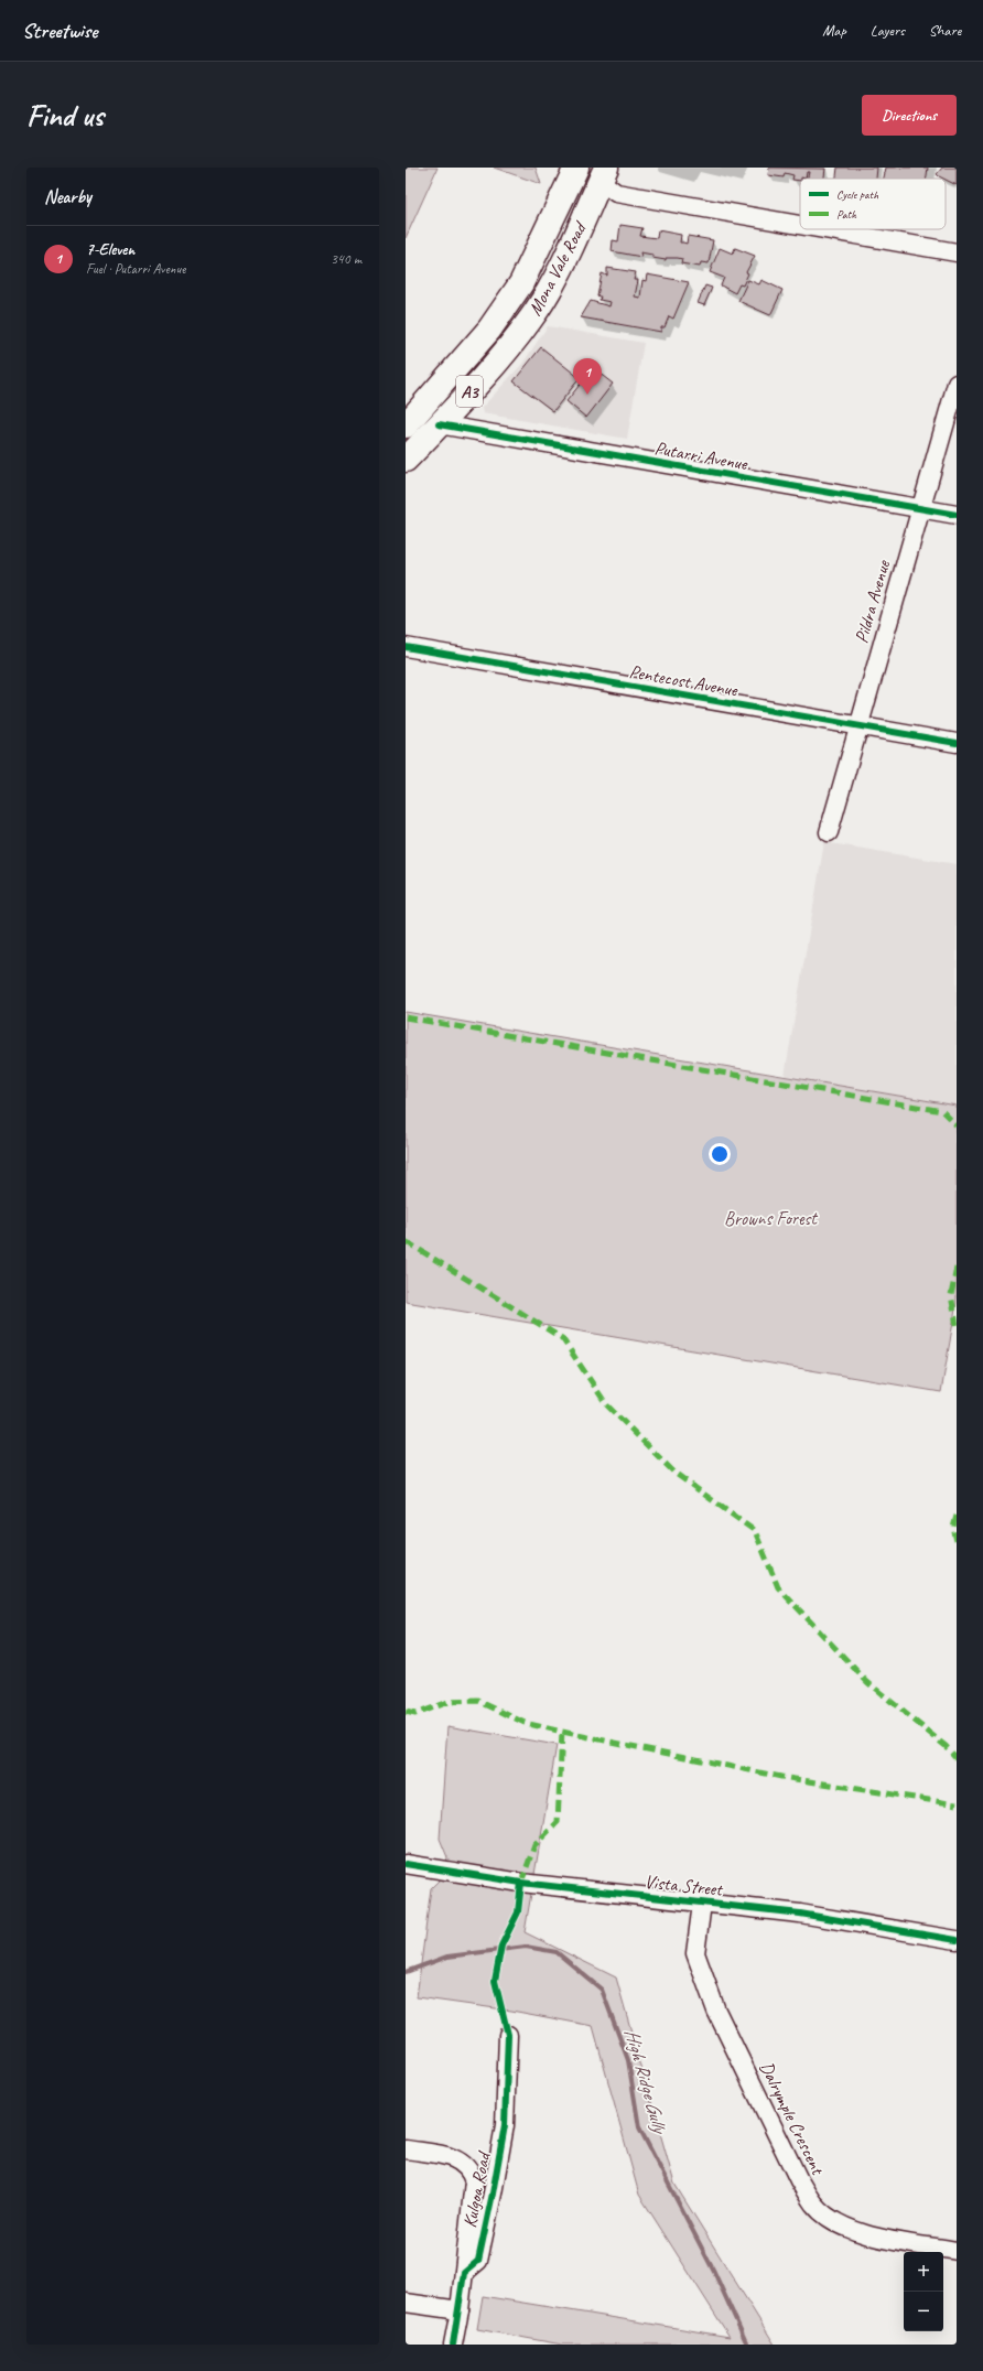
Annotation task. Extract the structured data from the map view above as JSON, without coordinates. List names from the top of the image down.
{
  "streets": {
    "highway": ["Mona Vale Road", "A3"],
    "street": [
      "Putarri Avenue",
      "Pildra Avenue",
      "Pentecost Avenue",
      "Vista Street",
      "Dalrymple Crescent",
      "Kulgoa Road"
    ]
  },
  "crossings": [
    ["Mona Vale Road", "Putarri Avenue"],
    ["Putarri Avenue", "Pildra Avenue"],
    ["Pildra Avenue", "Pentecost Avenue"],
    ["Vista Street", "Dalrymple Crescent"]
  ],
  "water": ["High Ridge Gully"],
  "parks": ["Browns Forest"],
  "legend": ["Cycle path", "Path"],
  "page": {
    "header": "Streetwise",
    "nav": ["Map", "Layers", "Share"],
    "buttons": "Directions",
    "title": "Find us",
    "heading": "Nearby",
    "list": [
      {
        "mark": "1",
        "name": "7-Eleven",
        "note": "Fuel · Putarri Avenue",
        "value": "340 m"
      }
    ],
    "pins": "1",
    "map_buttons": ["+", "−"]
  }
}
